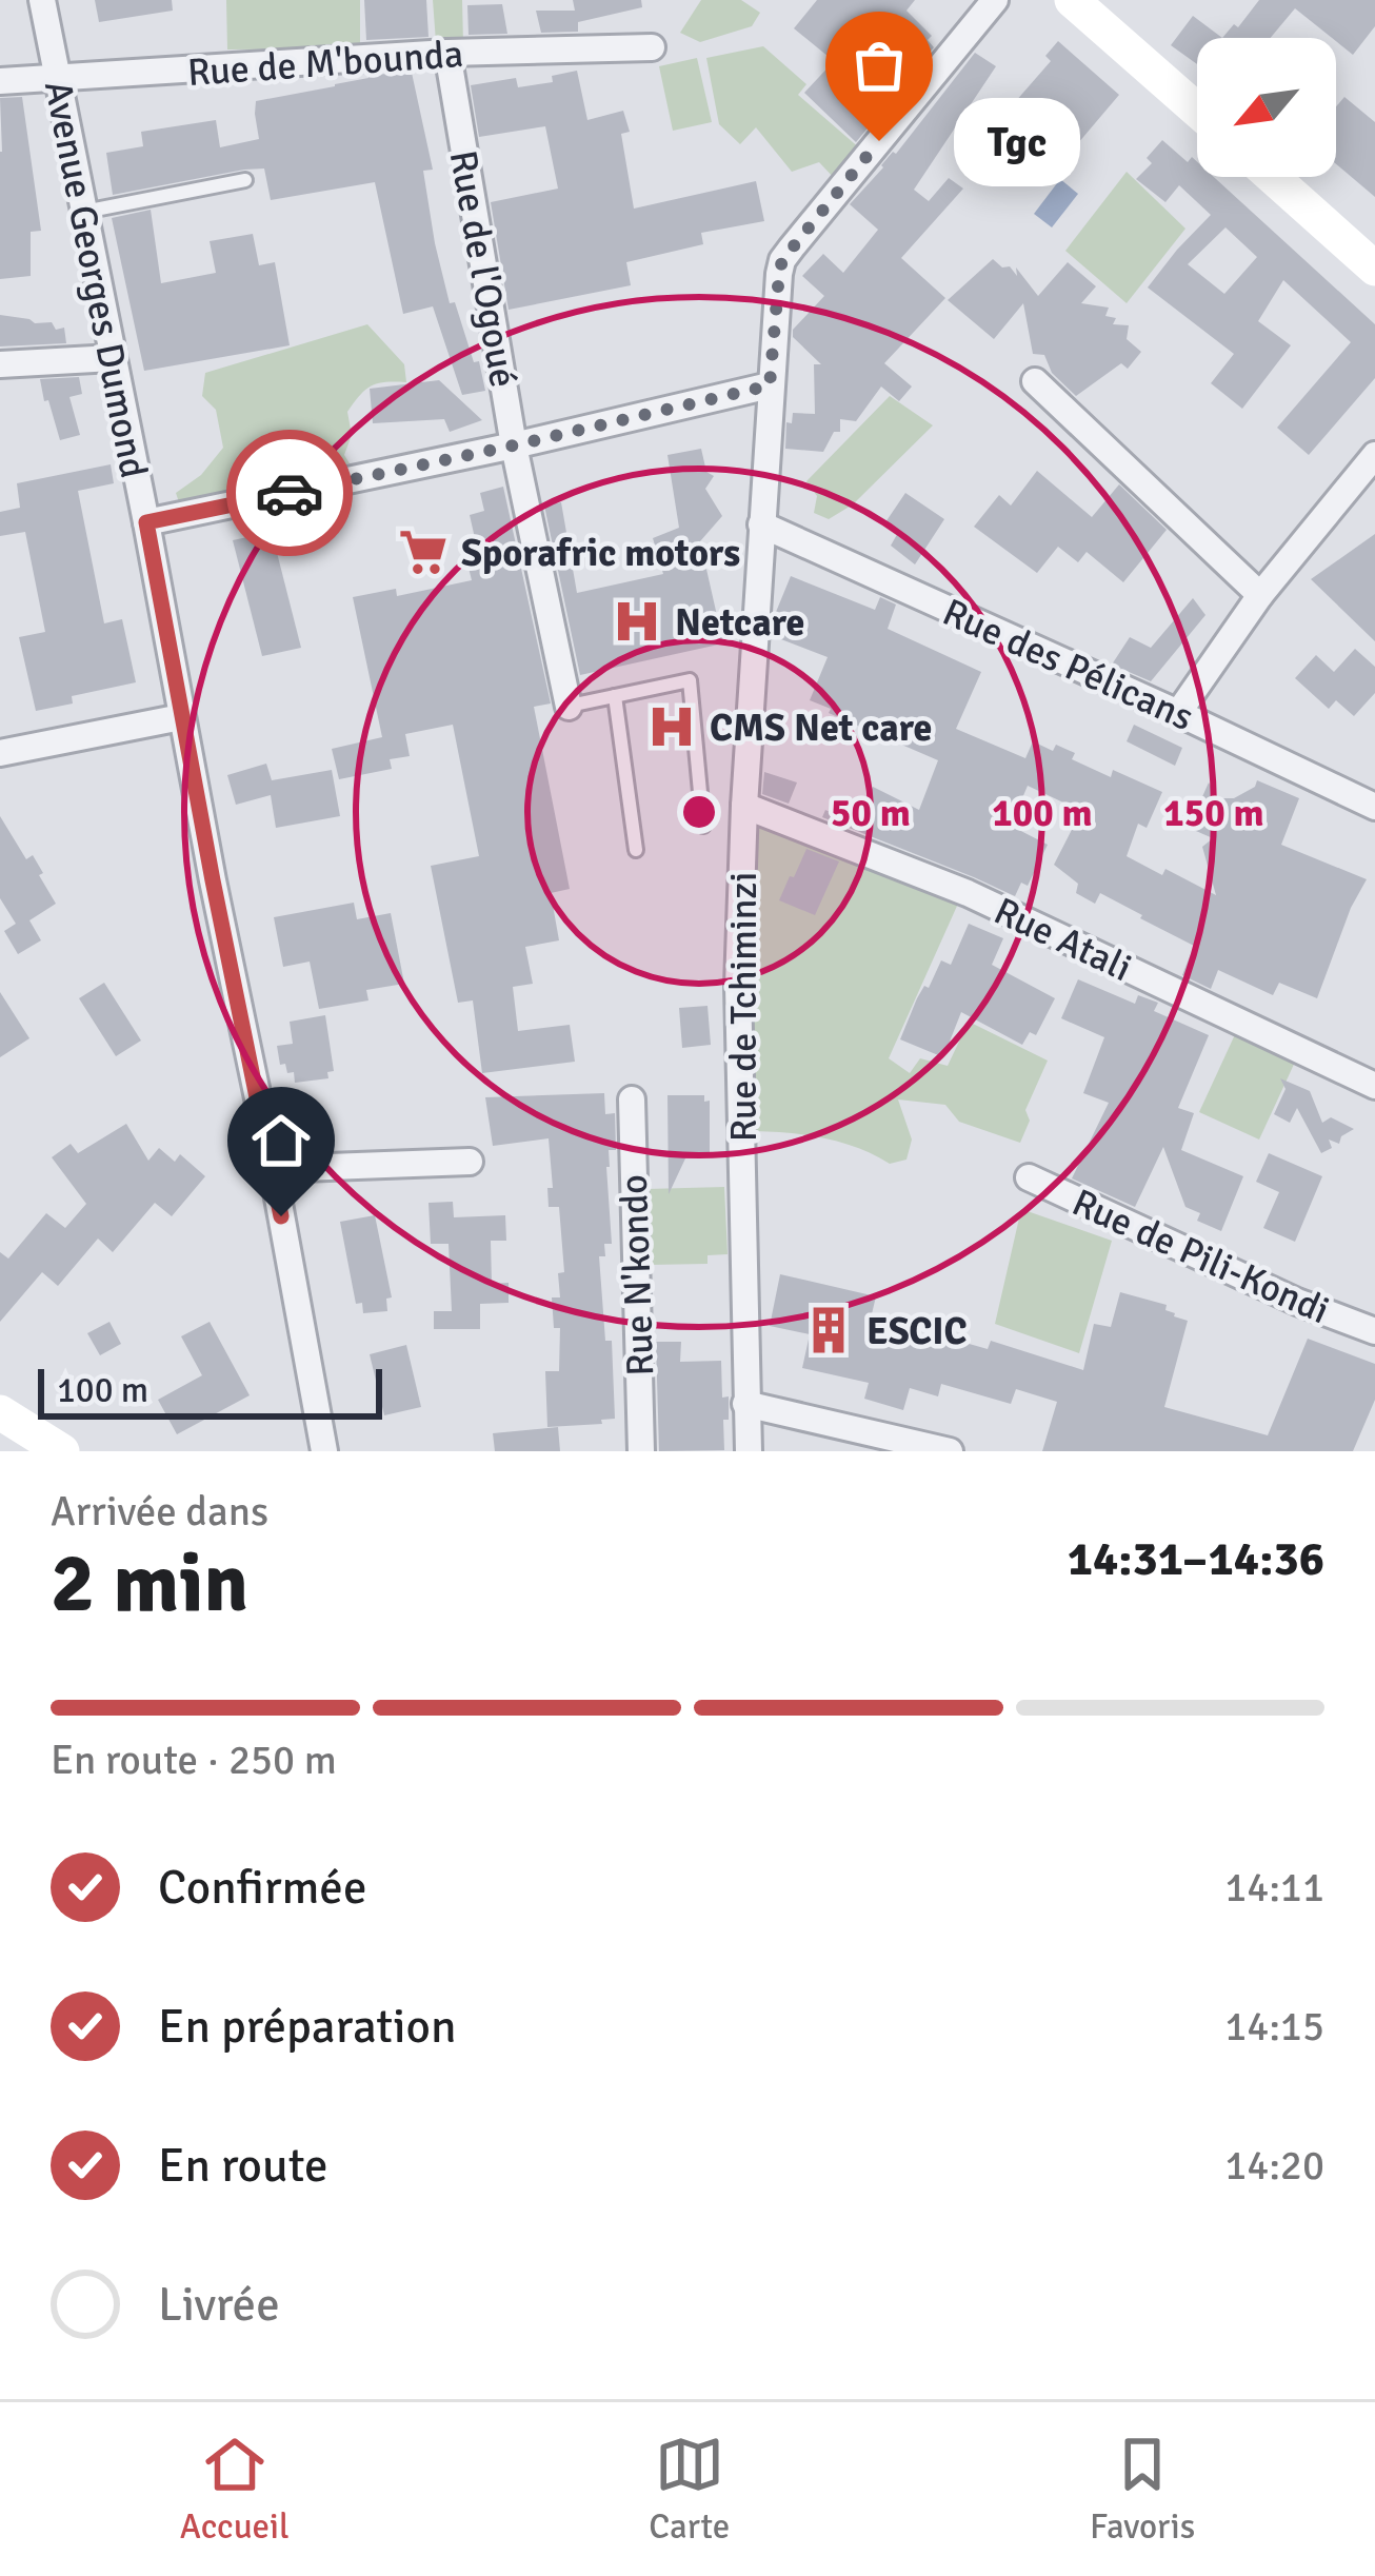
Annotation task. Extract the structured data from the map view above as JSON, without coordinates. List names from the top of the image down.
{
  "streets": {
    "street": [
      "Rue de M'bounda",
      "Rue de l'Ogoué",
      "Avenue Georges Dumond",
      "Rue des Pélicans",
      "Rue Atali",
      "Rue de Tchiminzi",
      "Rue de Pili-Kondi",
      "Rue N'kondo"
    ]
  },
  "crossings": [
    ["Rue de M'bounda", "Rue de l'Ogoué"],
    ["Rue de M'bounda", "Avenue Georges Dumond"],
    ["Rue des Pélicans", "Rue de Tchiminzi"],
    ["Rue Atali", "Rue de Tchiminzi"]
  ],
  "places": {
    "other": ["Tgc"],
    "supermarket": ["Sporafric motors"],
    "hospital": ["Netcare", "CMS Net care"],
    "building": ["ESCIC"]
  },
  "scale_bar": "100 m",
  "north": "bottom left",
  "page": {
    "bubble": "Tgc",
    "scale": "100 m",
    "heading": ["2 min", "Arrivée dans", "14:31–14:36"],
    "bar": "En route · 250 m",
    "list": [
      ["Confirmée", "14:11"],
      ["En préparation", "14:15"],
      ["En route", "14:20"],
      "Livrée"
    ],
    "tabs": ["Accueil", "Carte", "Favoris"]
  },
  "rings": ["50 m", "100 m", "150 m"]
}
